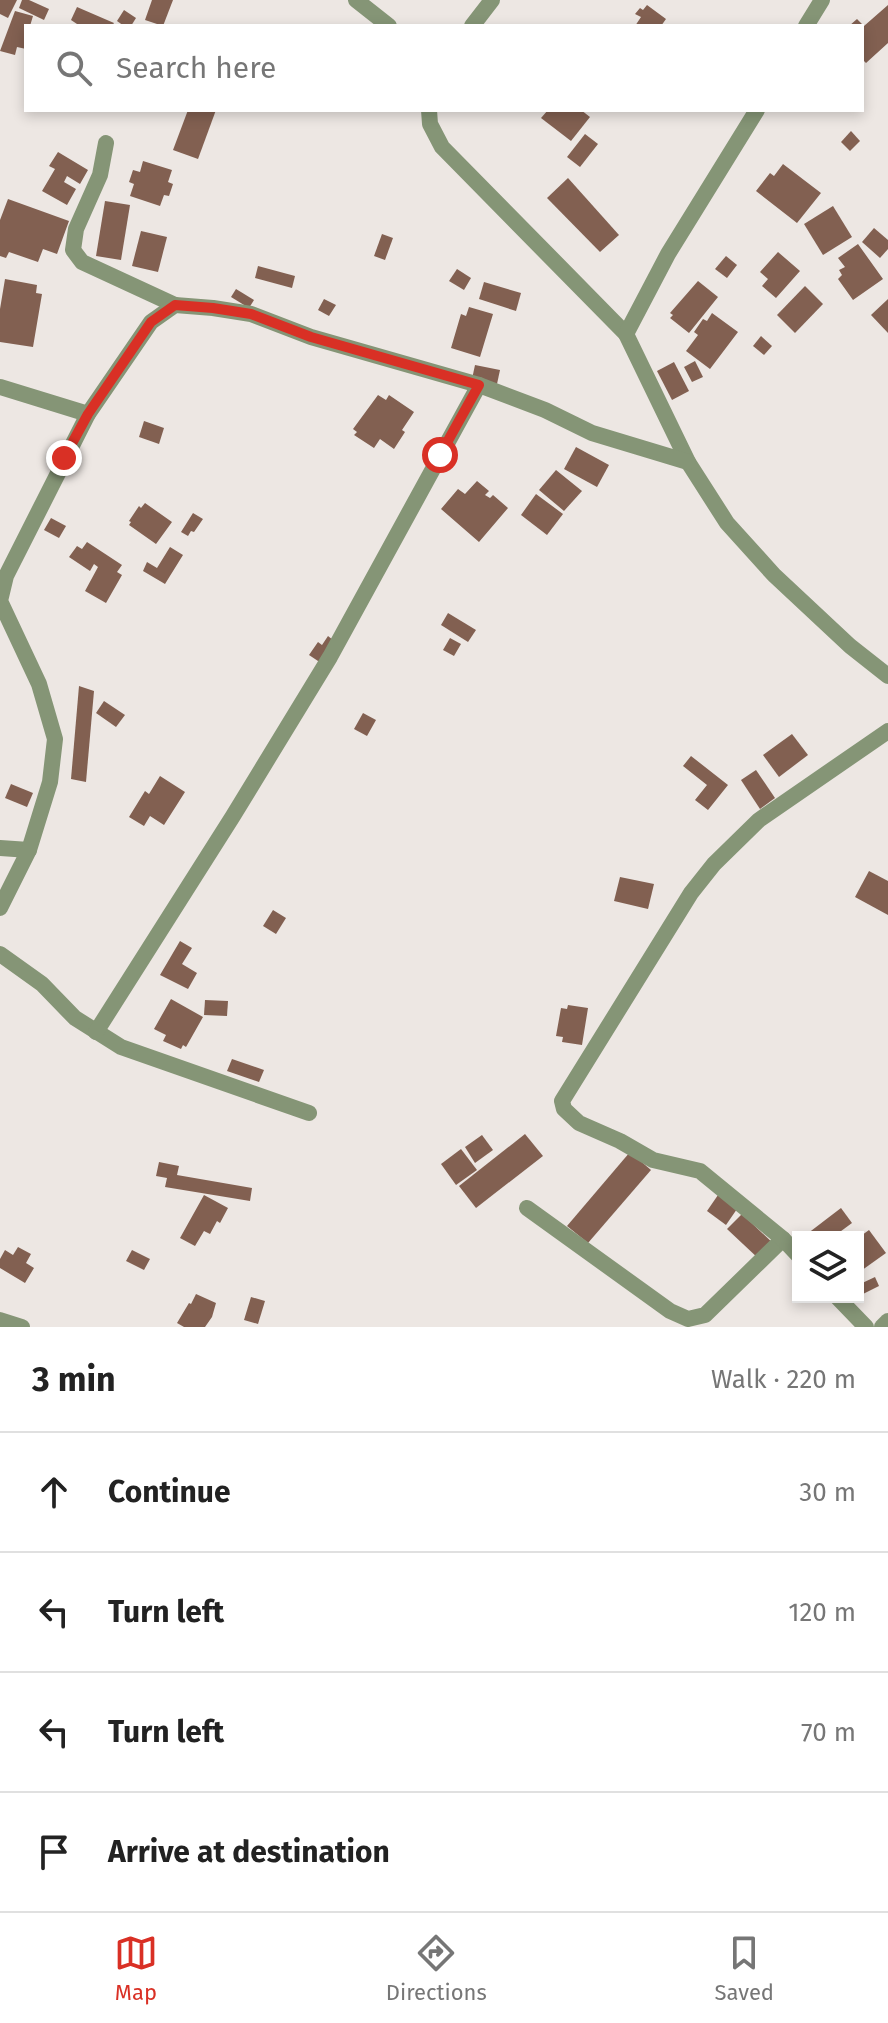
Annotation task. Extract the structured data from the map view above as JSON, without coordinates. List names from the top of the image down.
{
  "page": {
    "search": "Search here",
    "heading": ["3 min", "Walk · 220 m"],
    "list": [
      ["Continue", "30 m"],
      ["Turn left", "120 m"],
      ["Turn left", "70 m"],
      "Arrive at destination"
    ],
    "nav": ["Map", "Directions", "Saved"]
  }
}
